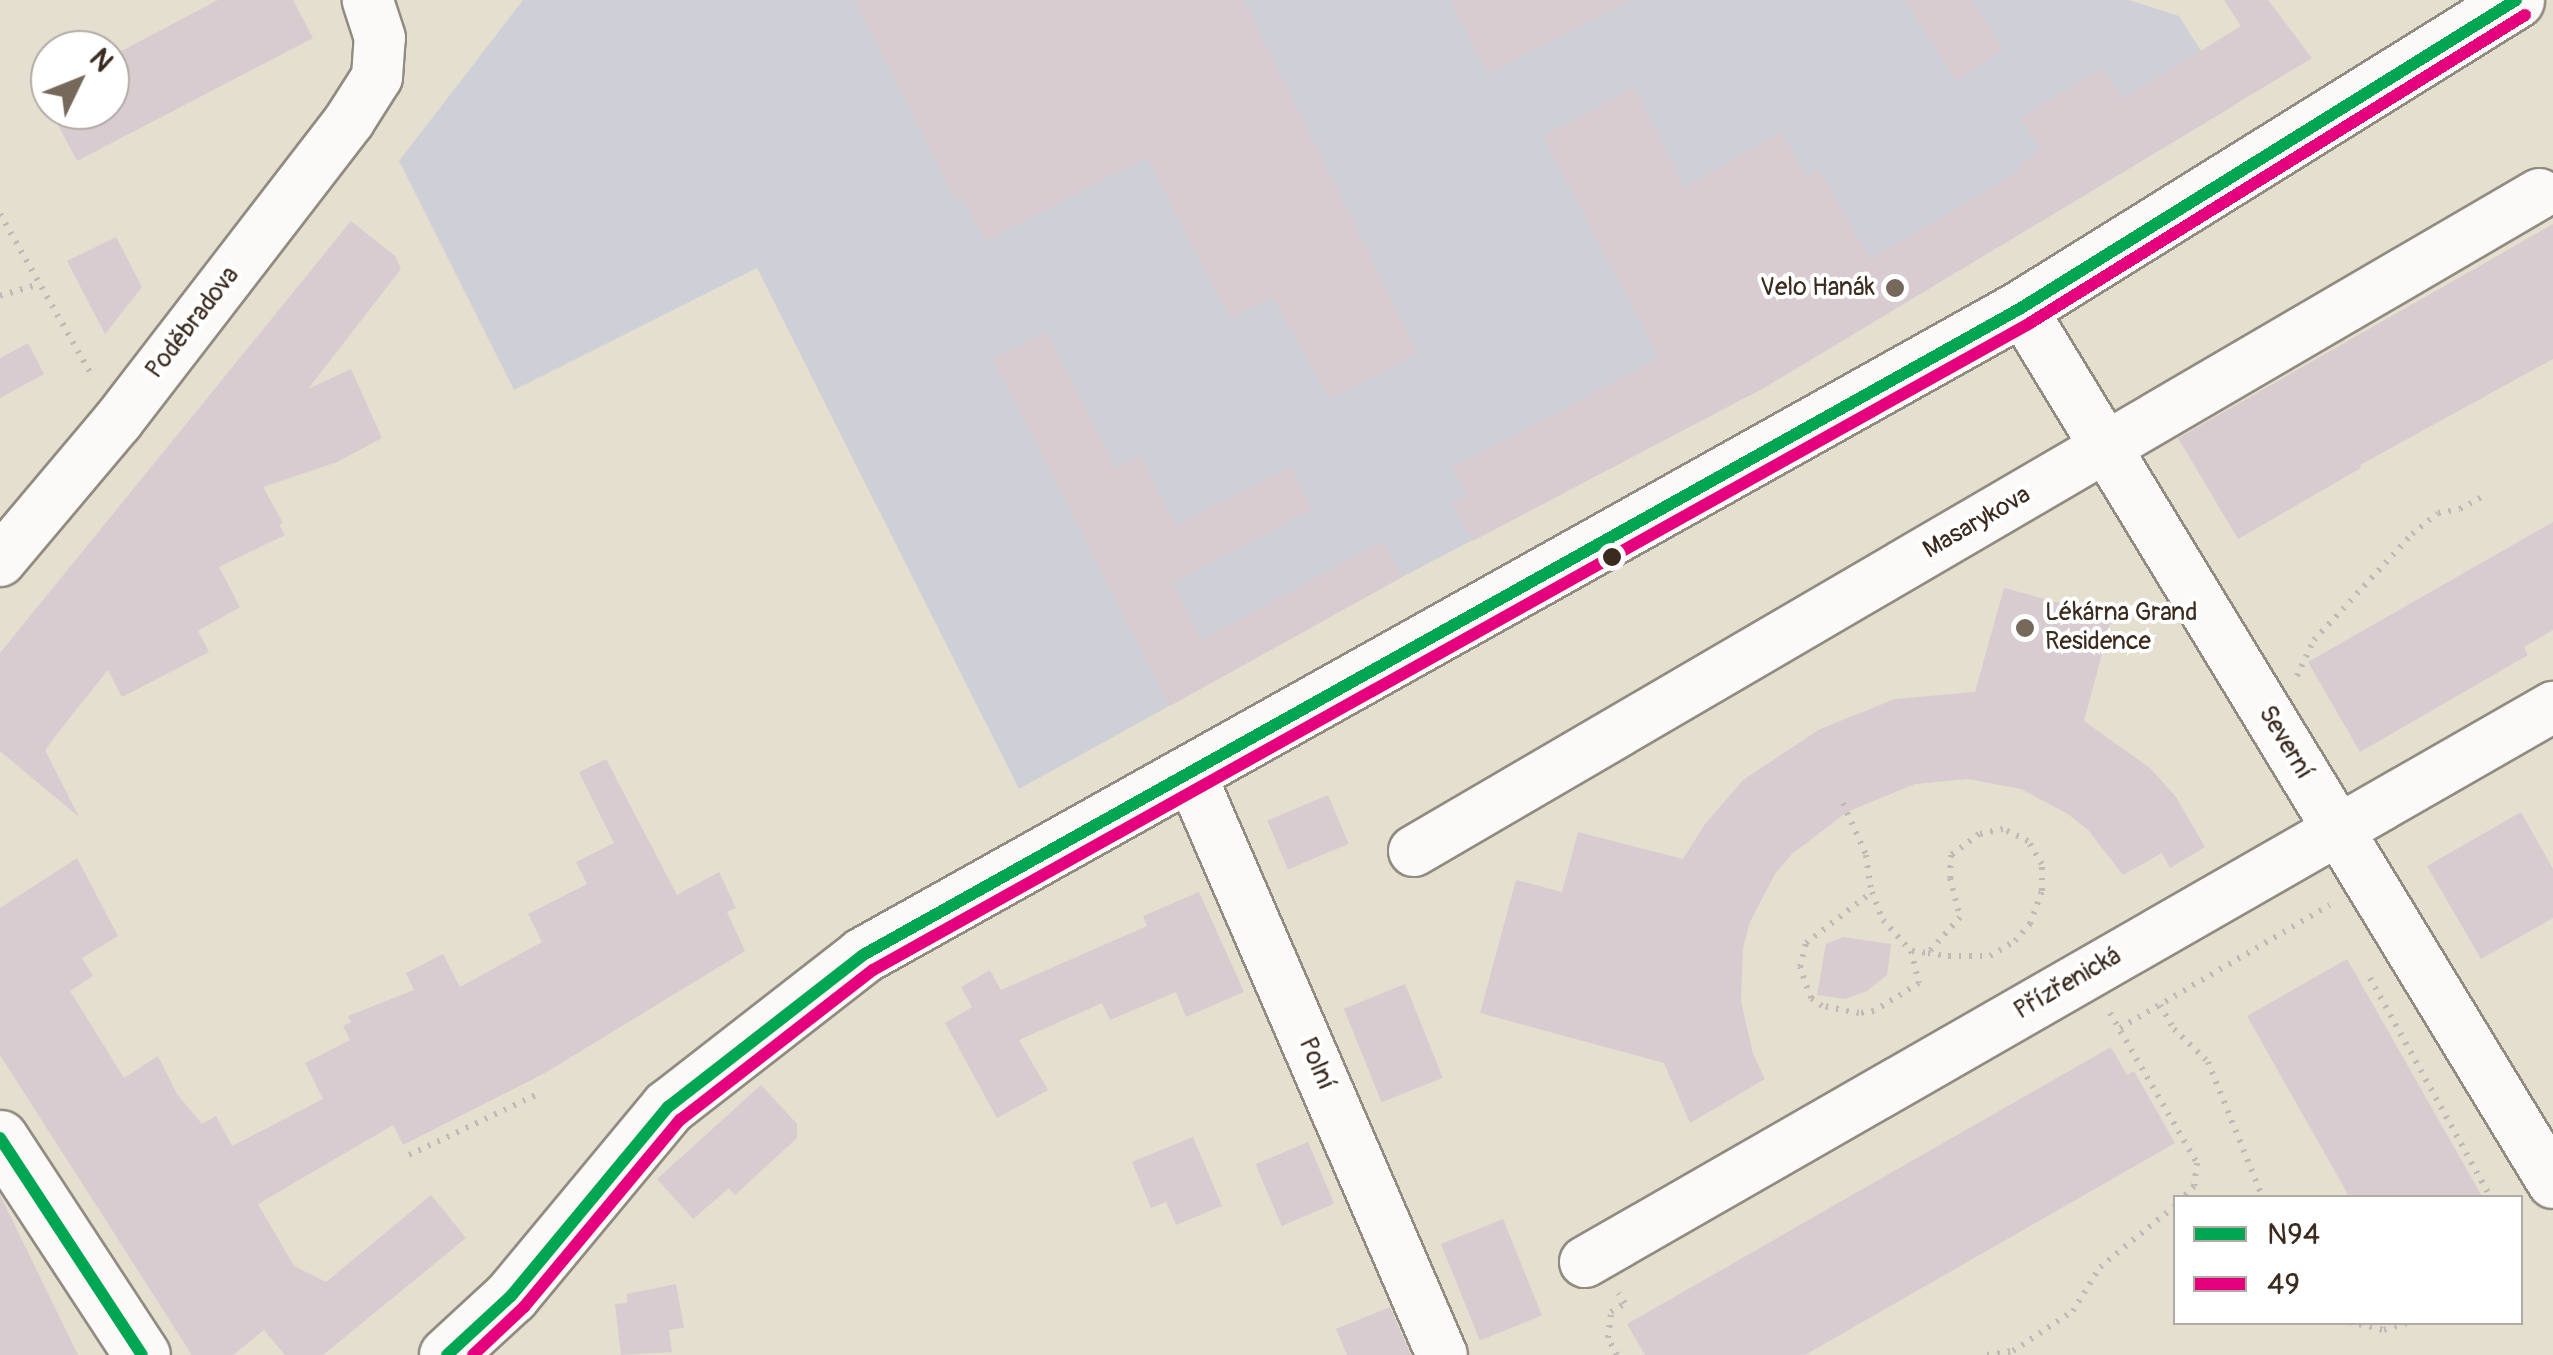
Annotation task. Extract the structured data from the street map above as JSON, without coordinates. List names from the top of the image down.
{
  "streets": {
    "street": [
      "Poděbradova",
      "Masarykova",
      "Severní",
      "Přízřenická",
      "Polní"
    ]
  },
  "crossings": [
    ["Masarykova", "Severní"],
    ["Severní", "Přízřenická"]
  ],
  "places": ["Velo Hanák", "Lékárna Grand Residence"],
  "lines": ["transit line N94", "transit line 49"],
  "legend": ["N94", "49"],
  "north": "top right"
}
